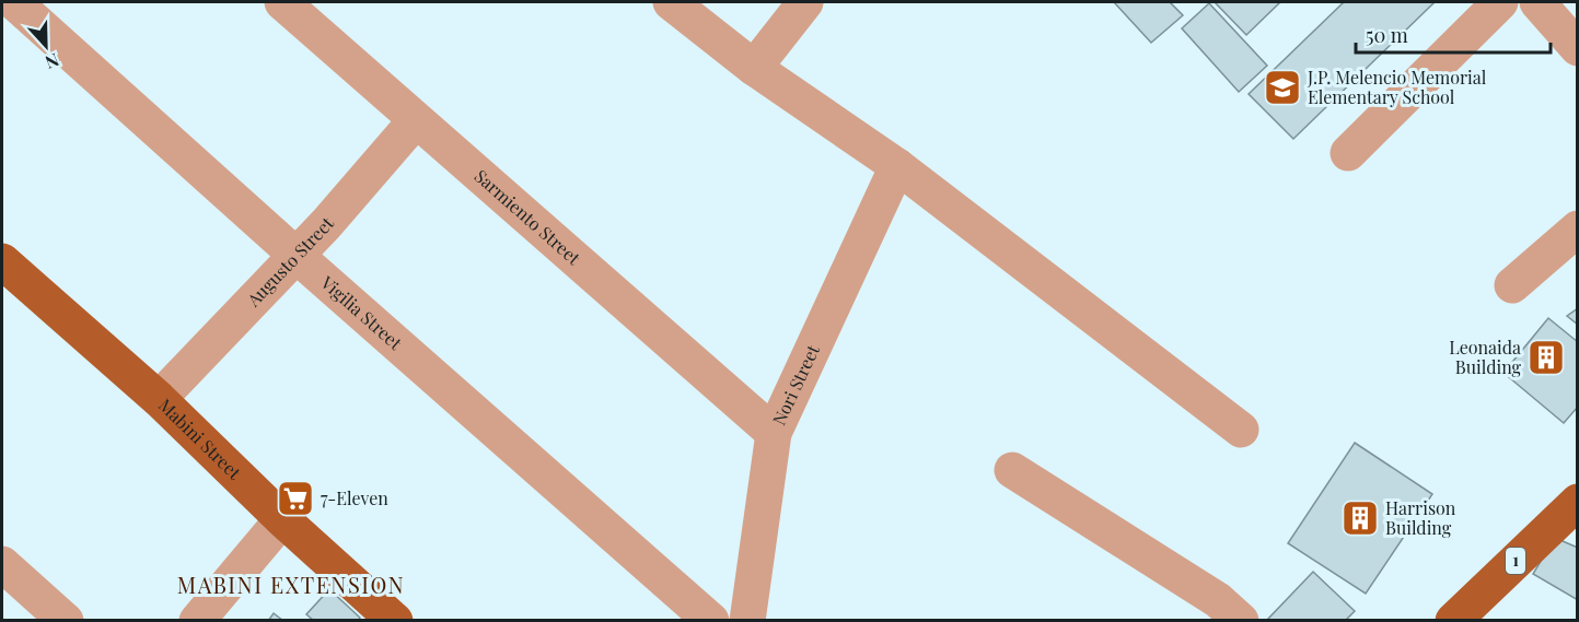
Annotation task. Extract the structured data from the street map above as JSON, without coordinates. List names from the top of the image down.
{
  "streets": {
    "main road": ["Mabini Street", "1"],
    "street": [
      "Sarmiento Street",
      "Augusto Street",
      "Vigilia Street",
      "Nori Street"
    ]
  },
  "crossings": [
    ["Sarmiento Street", "Augusto Street"],
    ["Sarmiento Street", "Nori Street"],
    ["Augusto Street", "Vigilia Street"],
    ["Augusto Street", "Mabini Street"]
  ],
  "districts": ["MABINI EXTENSION"],
  "places": {
    "school or university": ["J.P. Melencio Memorial Elementary School"],
    "building": ["Leonaida Building", "Harrison Building"],
    "supermarket": ["7-Eleven"]
  },
  "scale_bar": "50 m",
  "north": "bottom"
}
